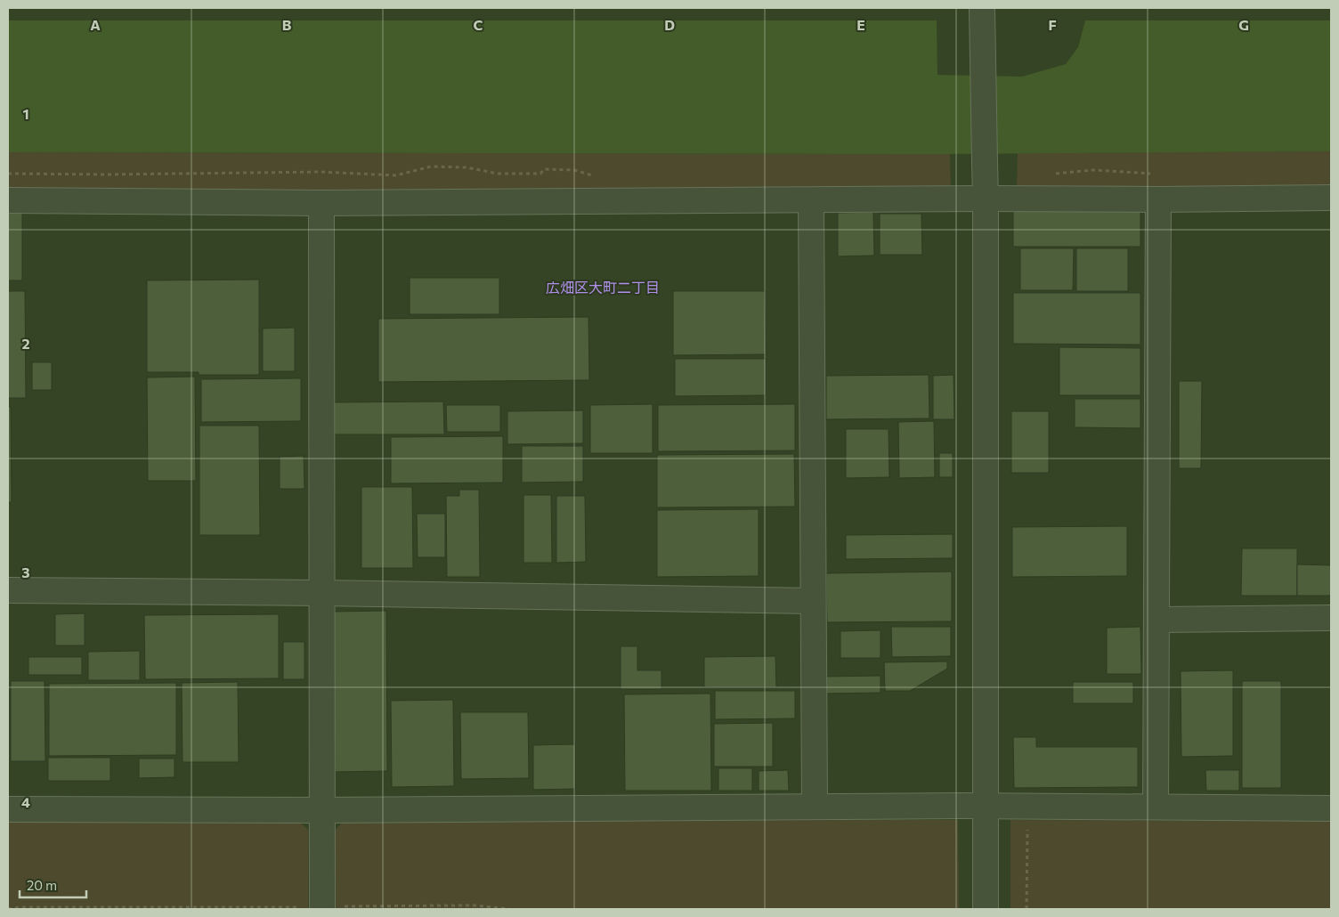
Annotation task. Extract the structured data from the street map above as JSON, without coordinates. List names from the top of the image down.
{
  "districts": ["広畑区大町二丁目"],
  "scale_bar": "20 m",
  "grid": {
    "columns": [
      "A",
      "B",
      "C",
      "D",
      "E",
      "F",
      "G"
    ],
    "rows": [
      "1",
      "2",
      "3",
      "4"
    ]
  }
}
